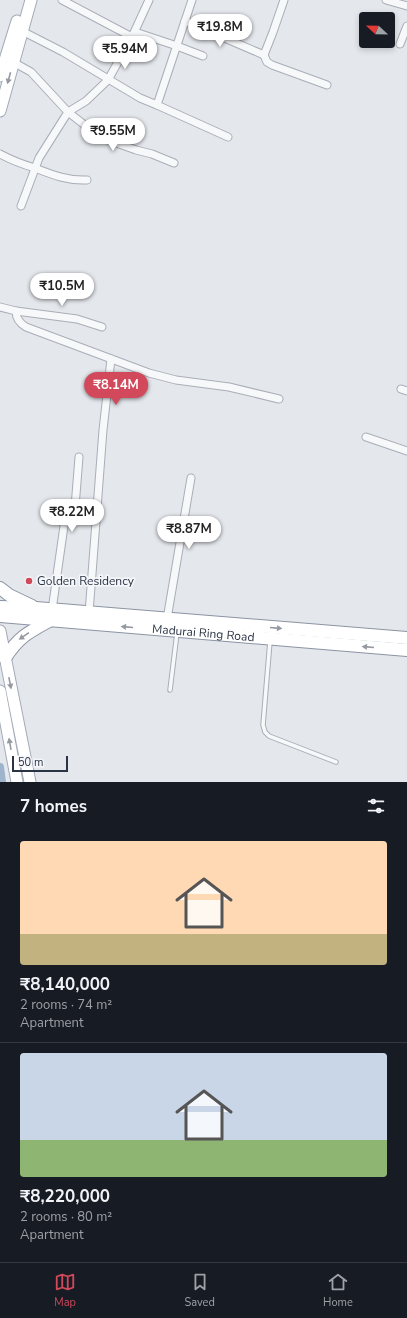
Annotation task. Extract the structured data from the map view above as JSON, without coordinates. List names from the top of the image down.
{
  "streets": {
    "highway": ["Madurai Ring Road"]
  },
  "places": ["Golden Residency"],
  "scale_bar": "50 m",
  "north": "left",
  "page": {
    "price": [
      "₹19.8M",
      "₹5.94M",
      "₹9.55M",
      "₹10.5M",
      "₹8.14M",
      "₹8.22M",
      "₹8.87M"
    ],
    "scale": "50 m",
    "heading": "7 homes",
    "list": [
      {
        "name": "₹8,140,000",
        "note": "2 rooms · 74 m² · Apartment"
      },
      {
        "name": "₹8,220,000",
        "note": "2 rooms · 80 m² · Apartment"
      }
    ],
    "tabs": ["Map", "Saved", "Home"]
  }
}
